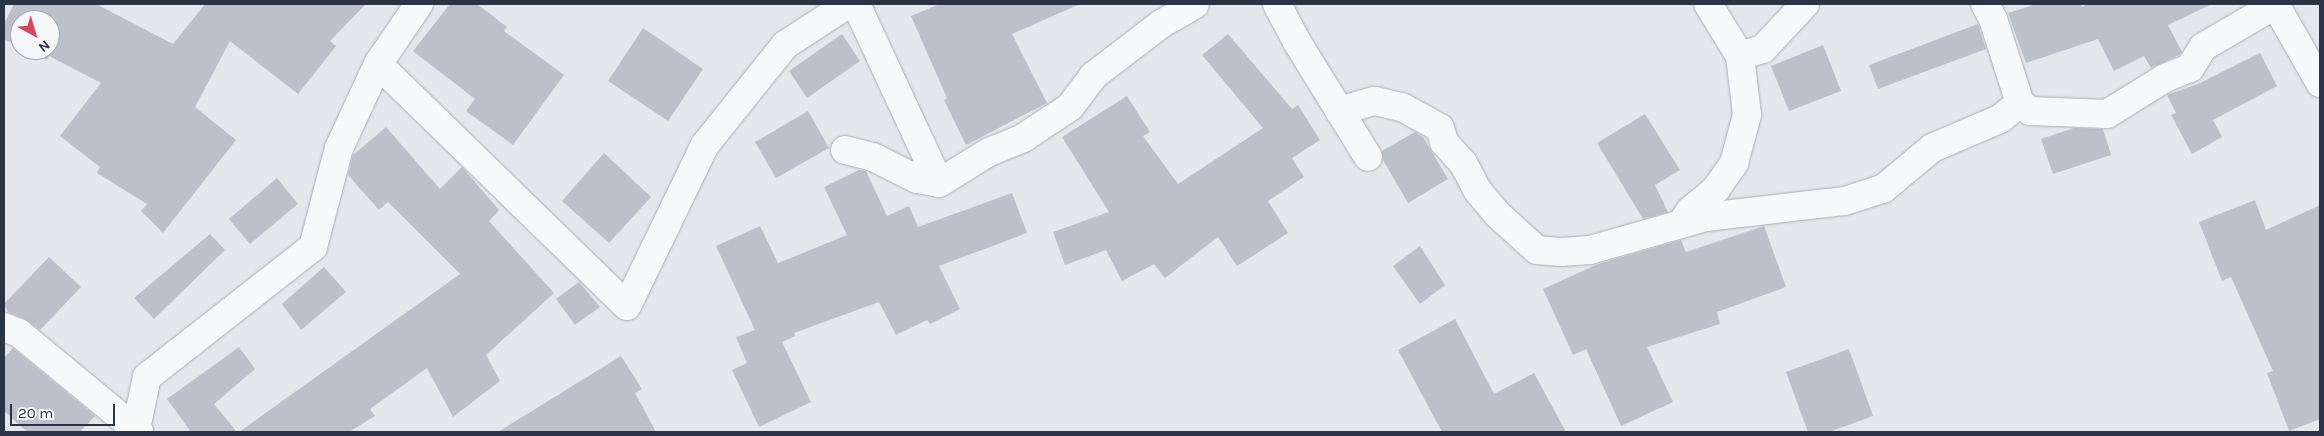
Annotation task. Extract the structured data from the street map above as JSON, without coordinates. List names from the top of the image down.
{
  "scale_bar": "20 m",
  "north": "bottom right"
}
